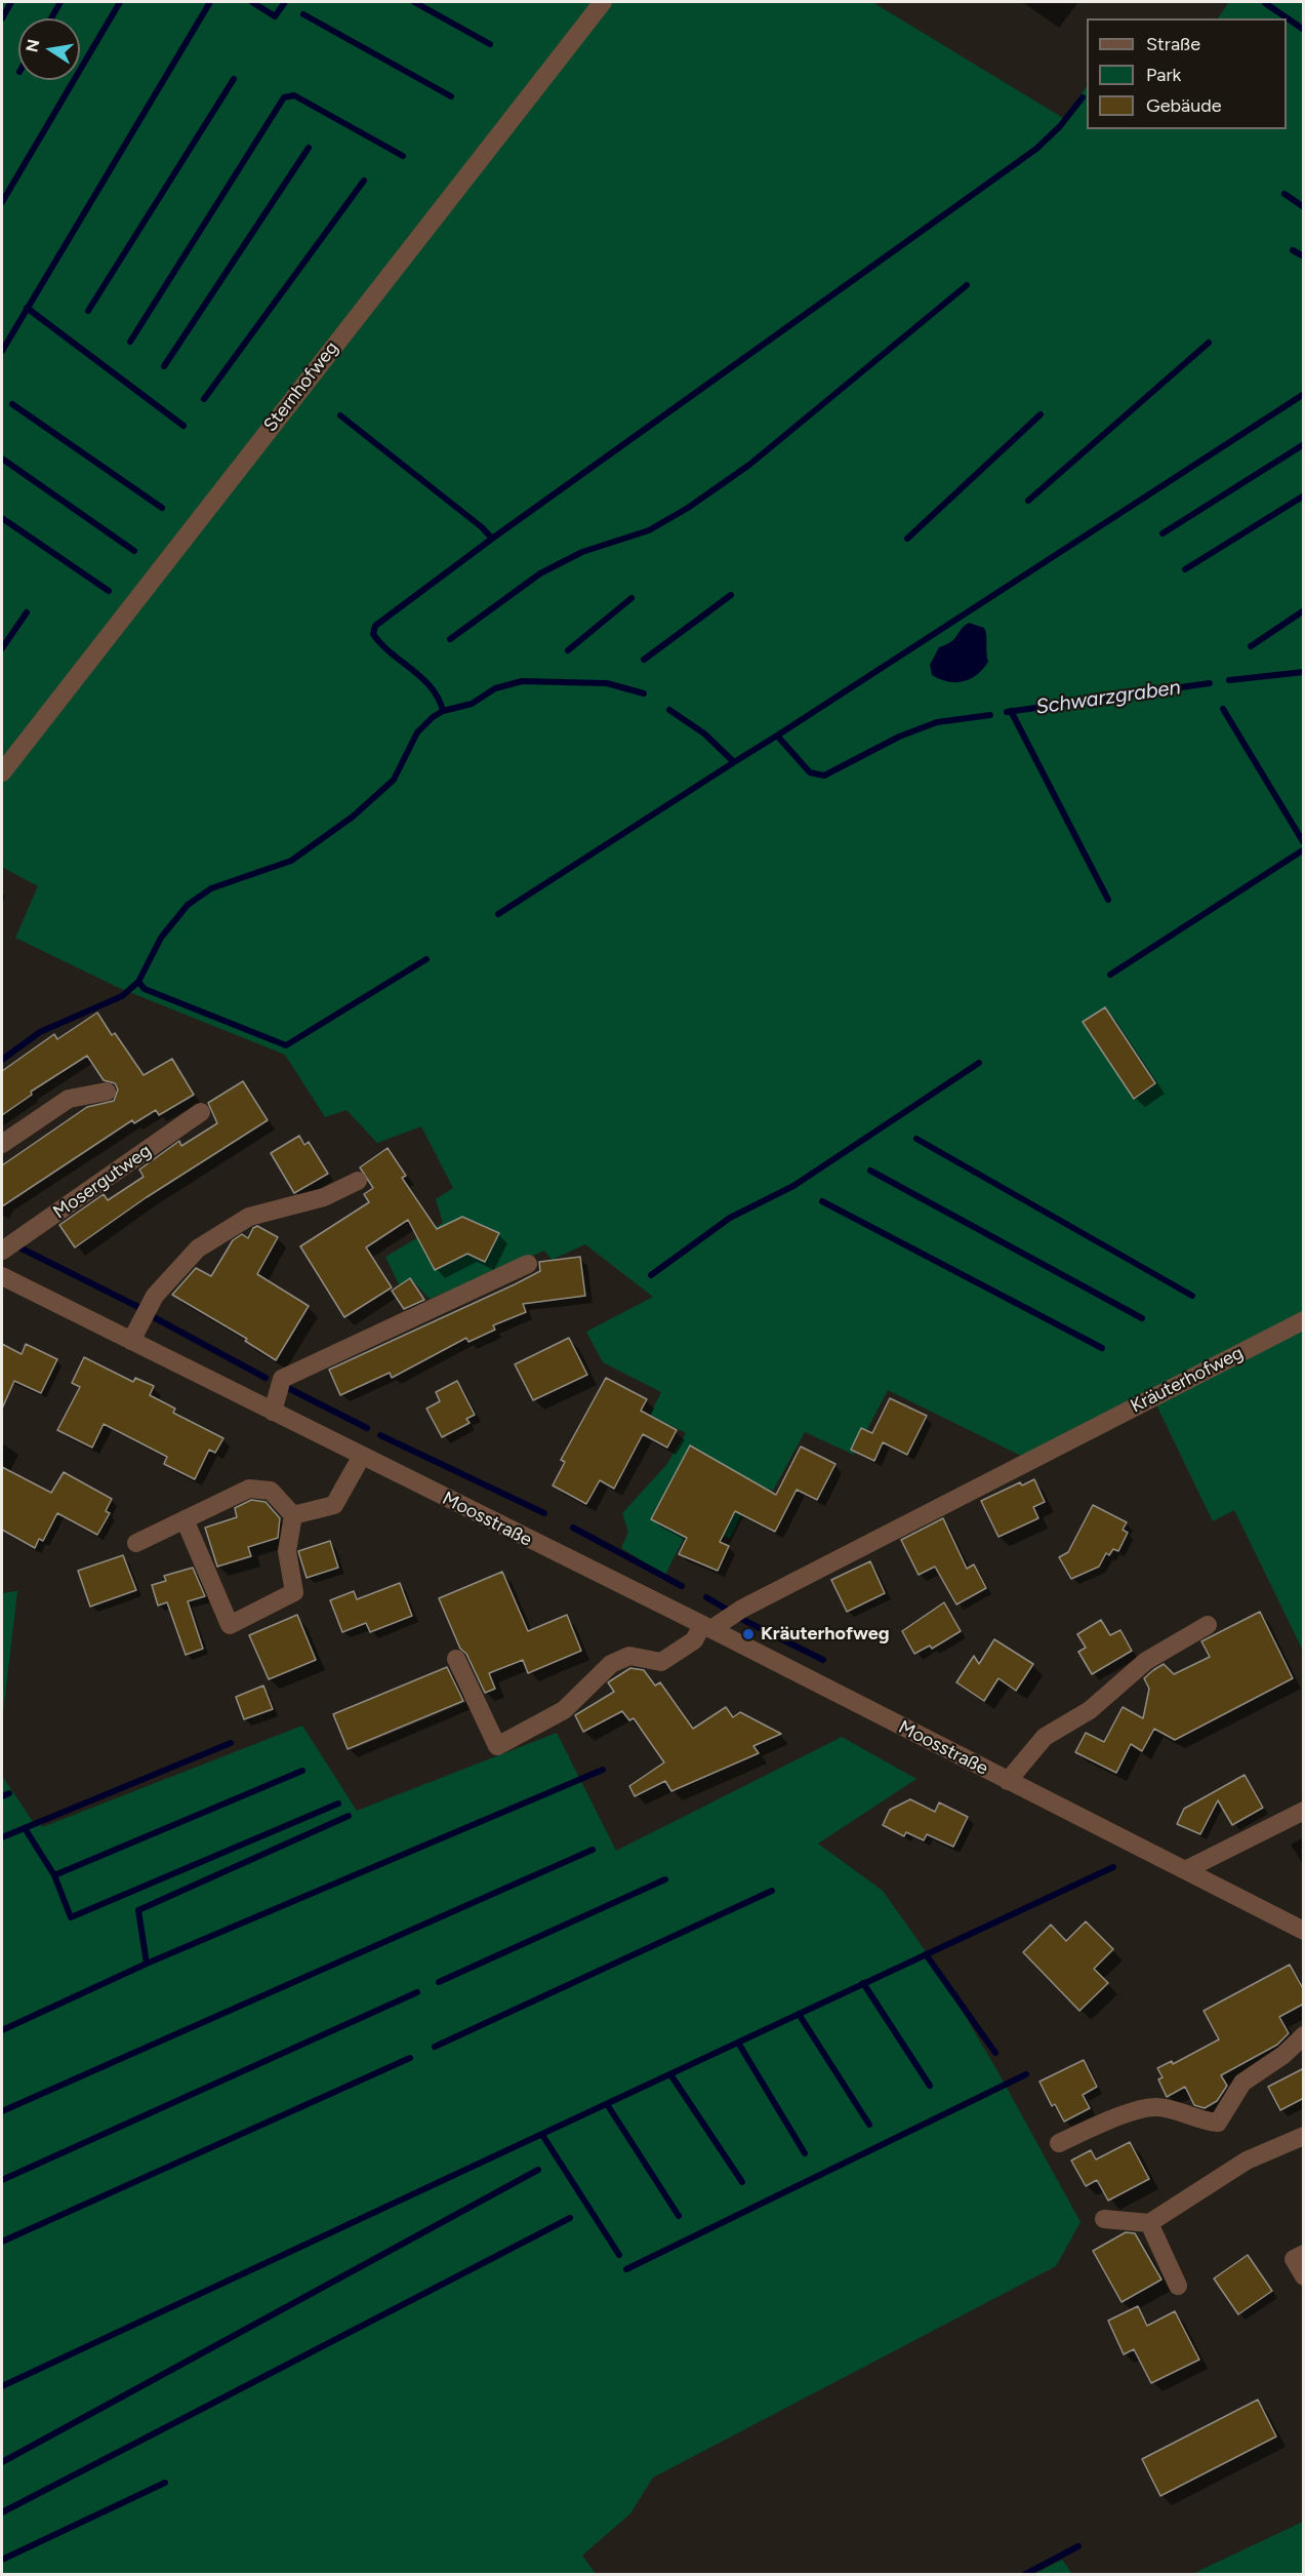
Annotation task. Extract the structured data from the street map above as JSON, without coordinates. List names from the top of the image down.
{
  "streets": {
    "street": [
      "Sternhofweg",
      "Mosergutweg",
      "Kräuterhofweg",
      "Moosstraße"
    ]
  },
  "crossings": [
    ["Kräuterhofweg", "Moosstraße"]
  ],
  "water": ["Schwarzgraben"],
  "places": ["Kräuterhofweg"],
  "legend": ["Straße", "Park", "Gebäude"],
  "north": "left"
}
